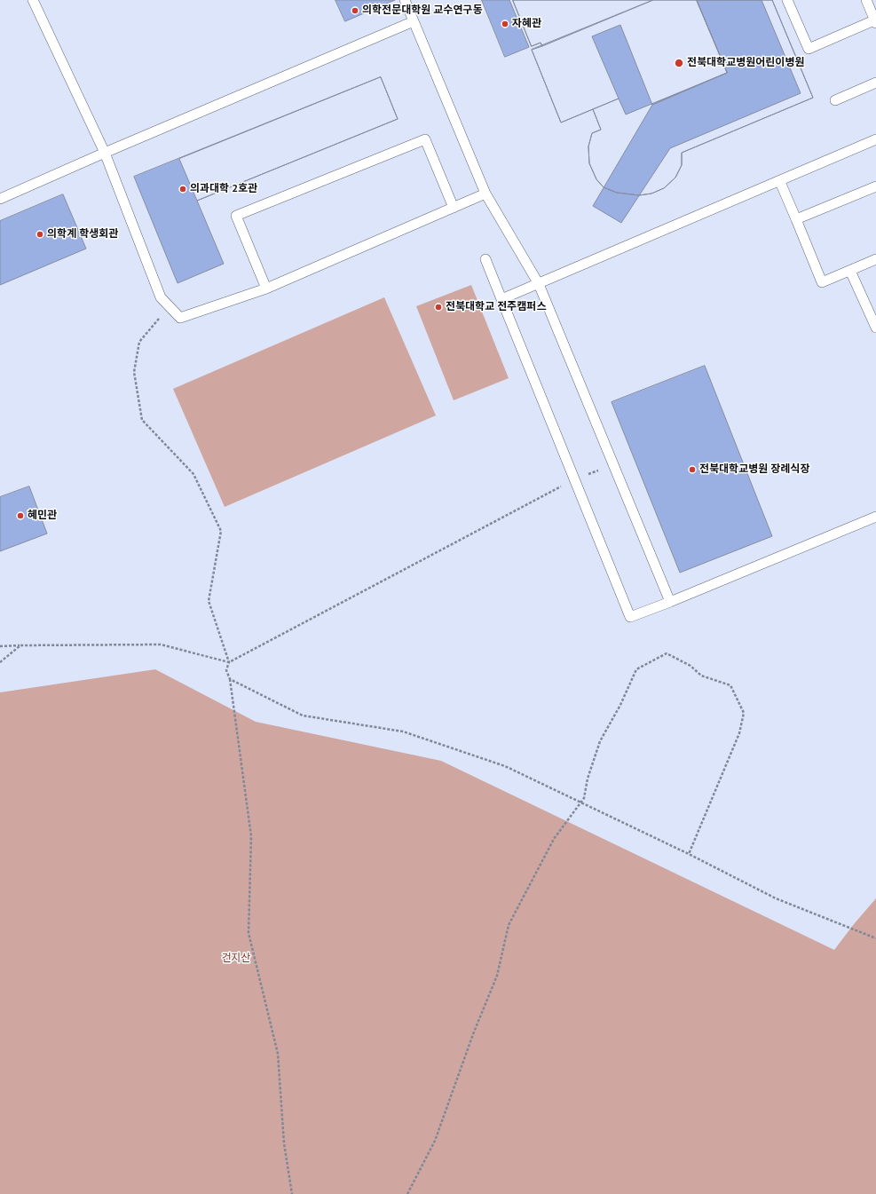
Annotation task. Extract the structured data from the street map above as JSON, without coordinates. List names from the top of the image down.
{
  "parks": ["건지산"],
  "places": [
    "의학전문대학원 교수연구동",
    "자혜관",
    "전북대학교병원어린이병원",
    "의과대학 2호관",
    "의학계 학생회관",
    "전북대학교 전주캠퍼스",
    "전북대학교병원 장례식장",
    "혜민관"
  ]
}
